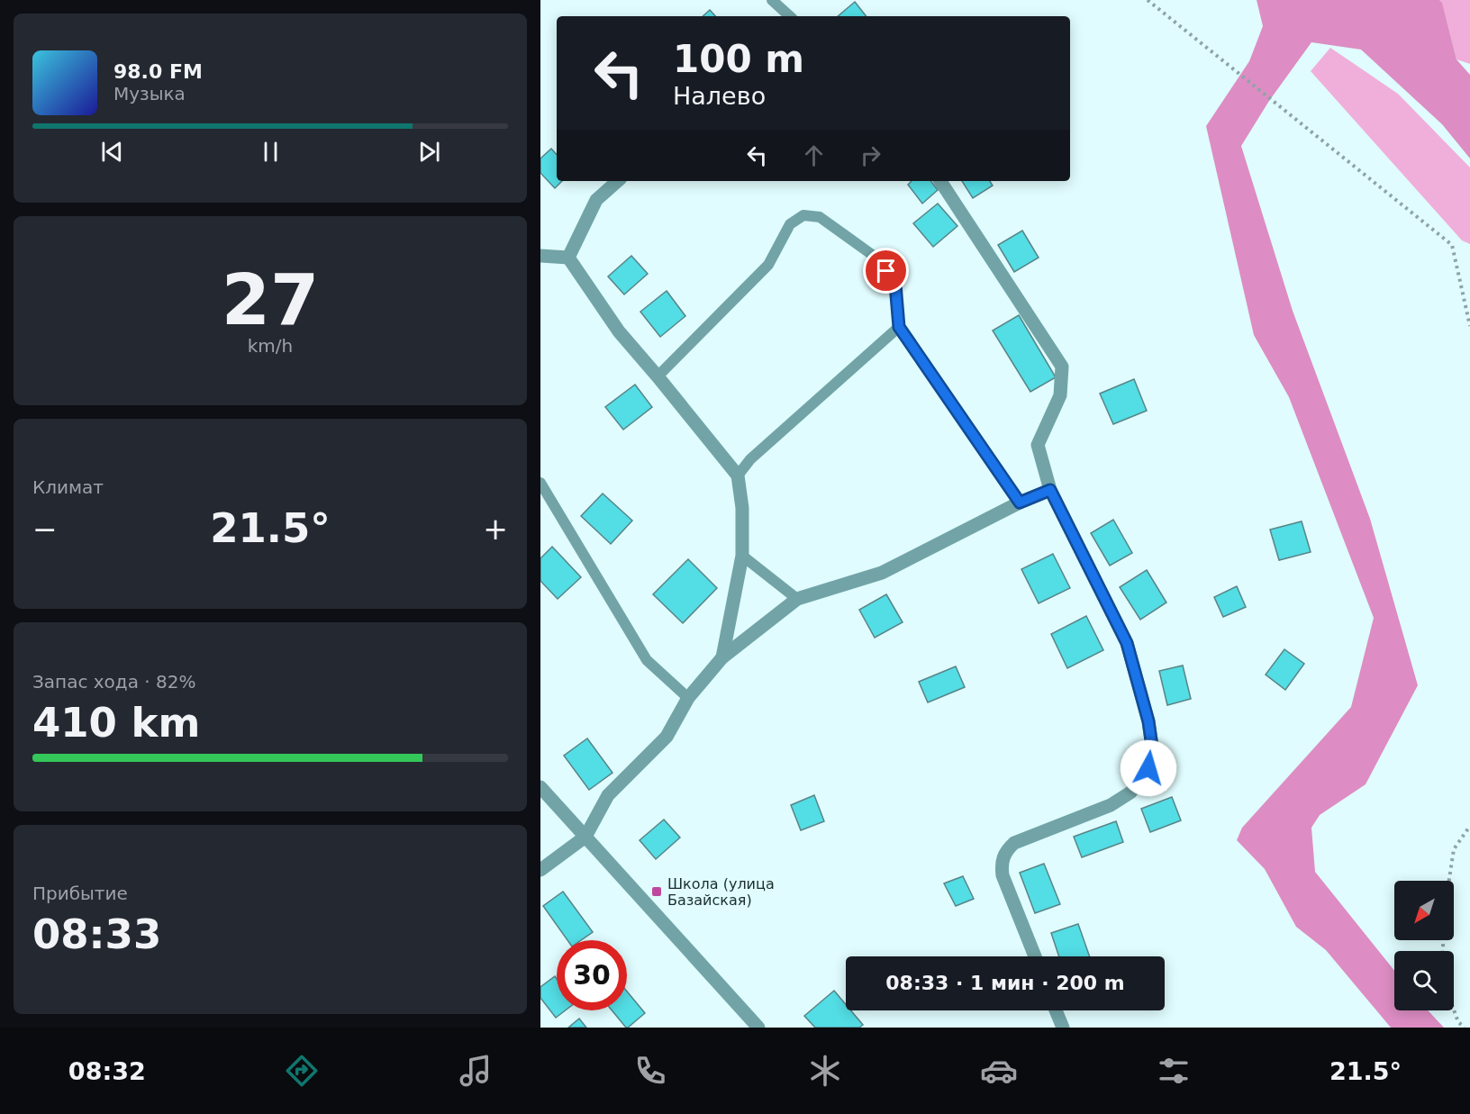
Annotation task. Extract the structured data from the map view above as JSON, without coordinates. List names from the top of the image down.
{
  "places": {
    "transit": ["Школа (улица Базайская)"]
  },
  "north": "bottom left",
  "page": {
    "turn": ["100 m", "Налево"],
    "song": ["98.0 FM", "Музыка"],
    "tile": [
      ["27", "km/h"],
      "Климат",
      ["Запас хода · 82%", "410 km"],
      ["Прибытие", "08:33"]
    ],
    "heat": ["−", "21.5°", "+"],
    "limit": "30",
    "trip": "08:33 · 1 мин · 200 m",
    "tabs": ["08:32", "21.5°"]
  }
}
